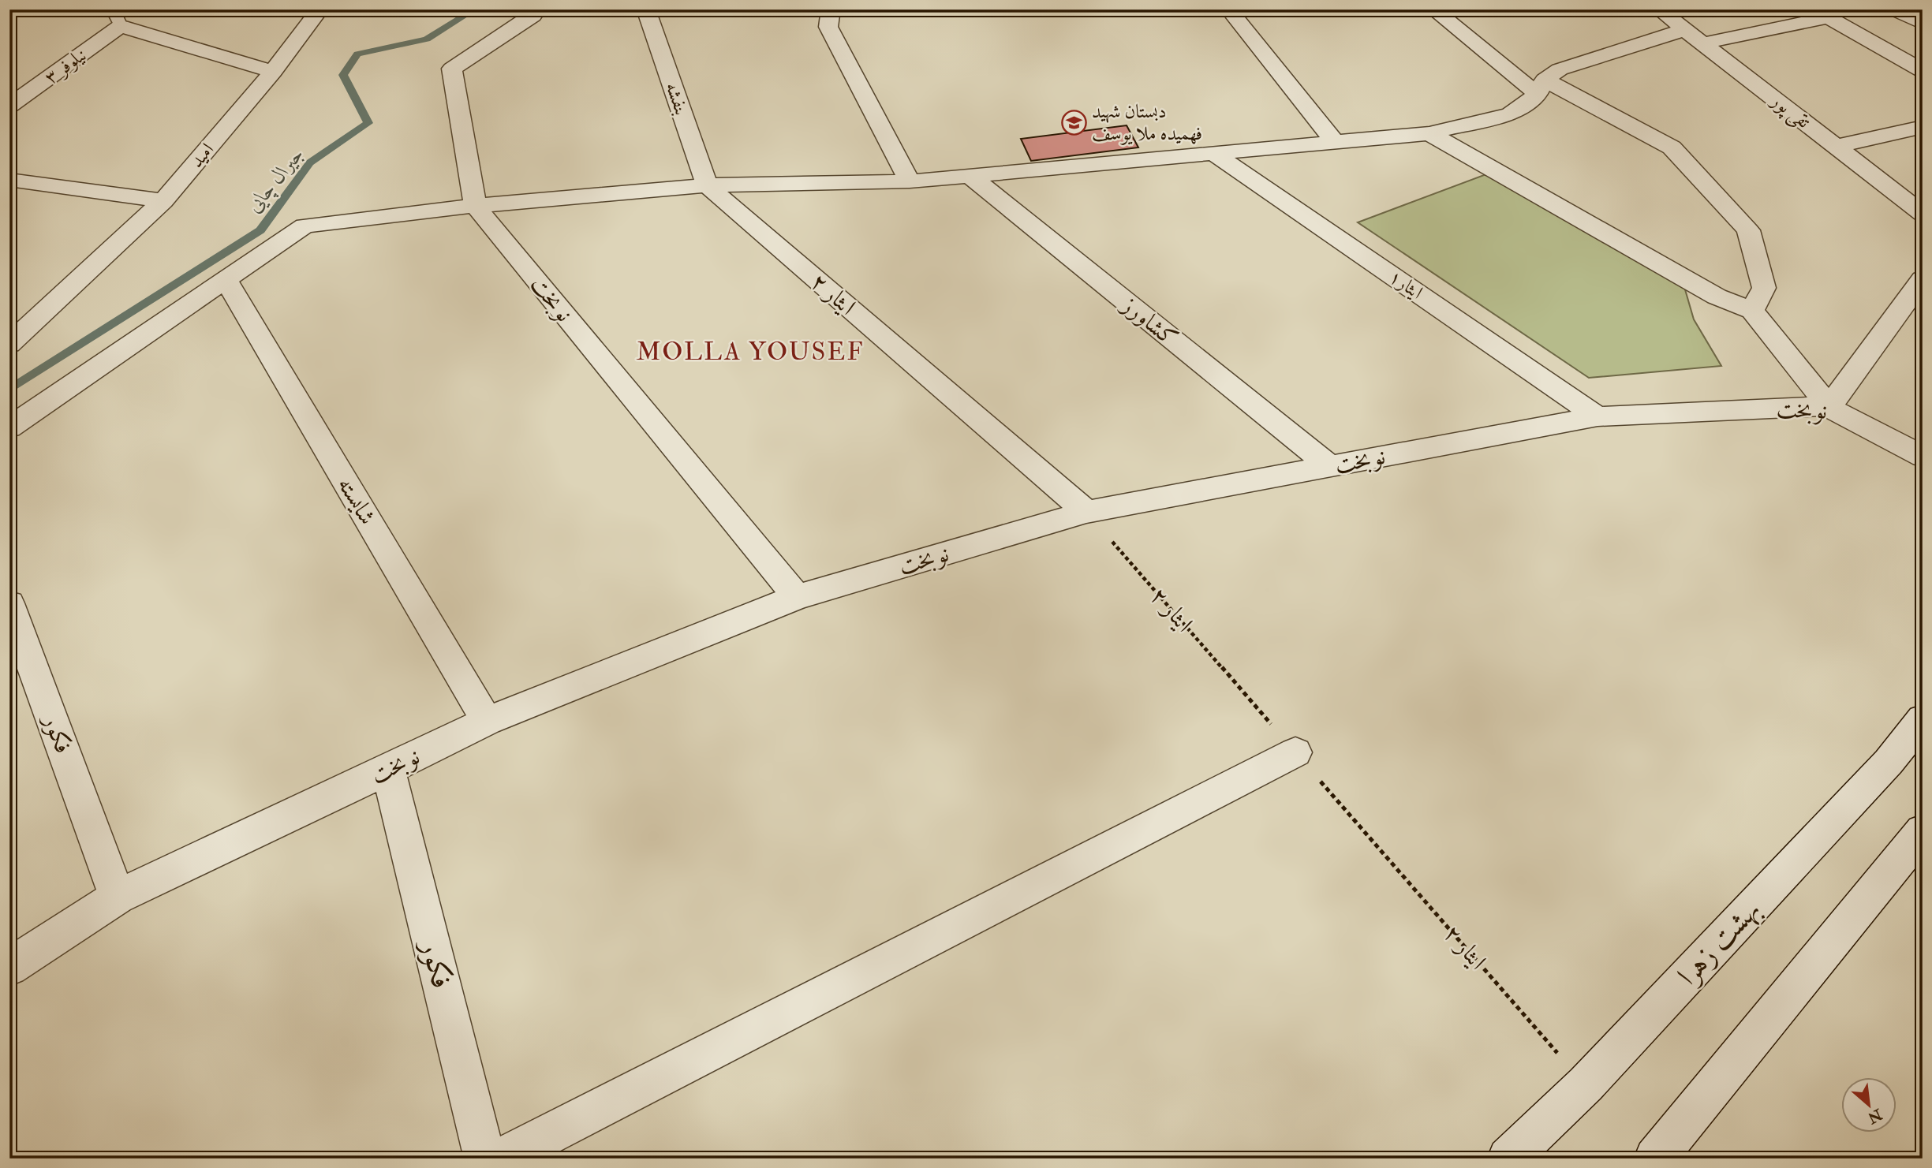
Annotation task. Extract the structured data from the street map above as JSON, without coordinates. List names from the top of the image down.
{
  "streets": {
    "street": [
      "نیلوفر ۳",
      "بنفشه",
      "تقی پور",
      "امید",
      "ایثار۱",
      "ایثار ۲",
      "نوبخت",
      "کشاورز",
      "شایسته",
      "فکور",
      "بهشت زهرا"
    ]
  },
  "crossings": [
    ["بنفشه", "ایثار ۲"],
    ["ایثار۱", "نوبخت"],
    ["ایثار ۲", "نوبخت"],
    ["ایثار ۲", "بهشت زهرا"],
    ["نوبخت", "کشاورز"],
    ["نوبخت", "شایسته"],
    ["نوبخت", "فکور"]
  ],
  "districts": ["MOLLA YOUSEF"],
  "water": ["جیرال چایی"],
  "places": {
    "school or university": ["دبستان شهید فهمیده ملا یوسف"]
  },
  "north": "bottom right"
}
